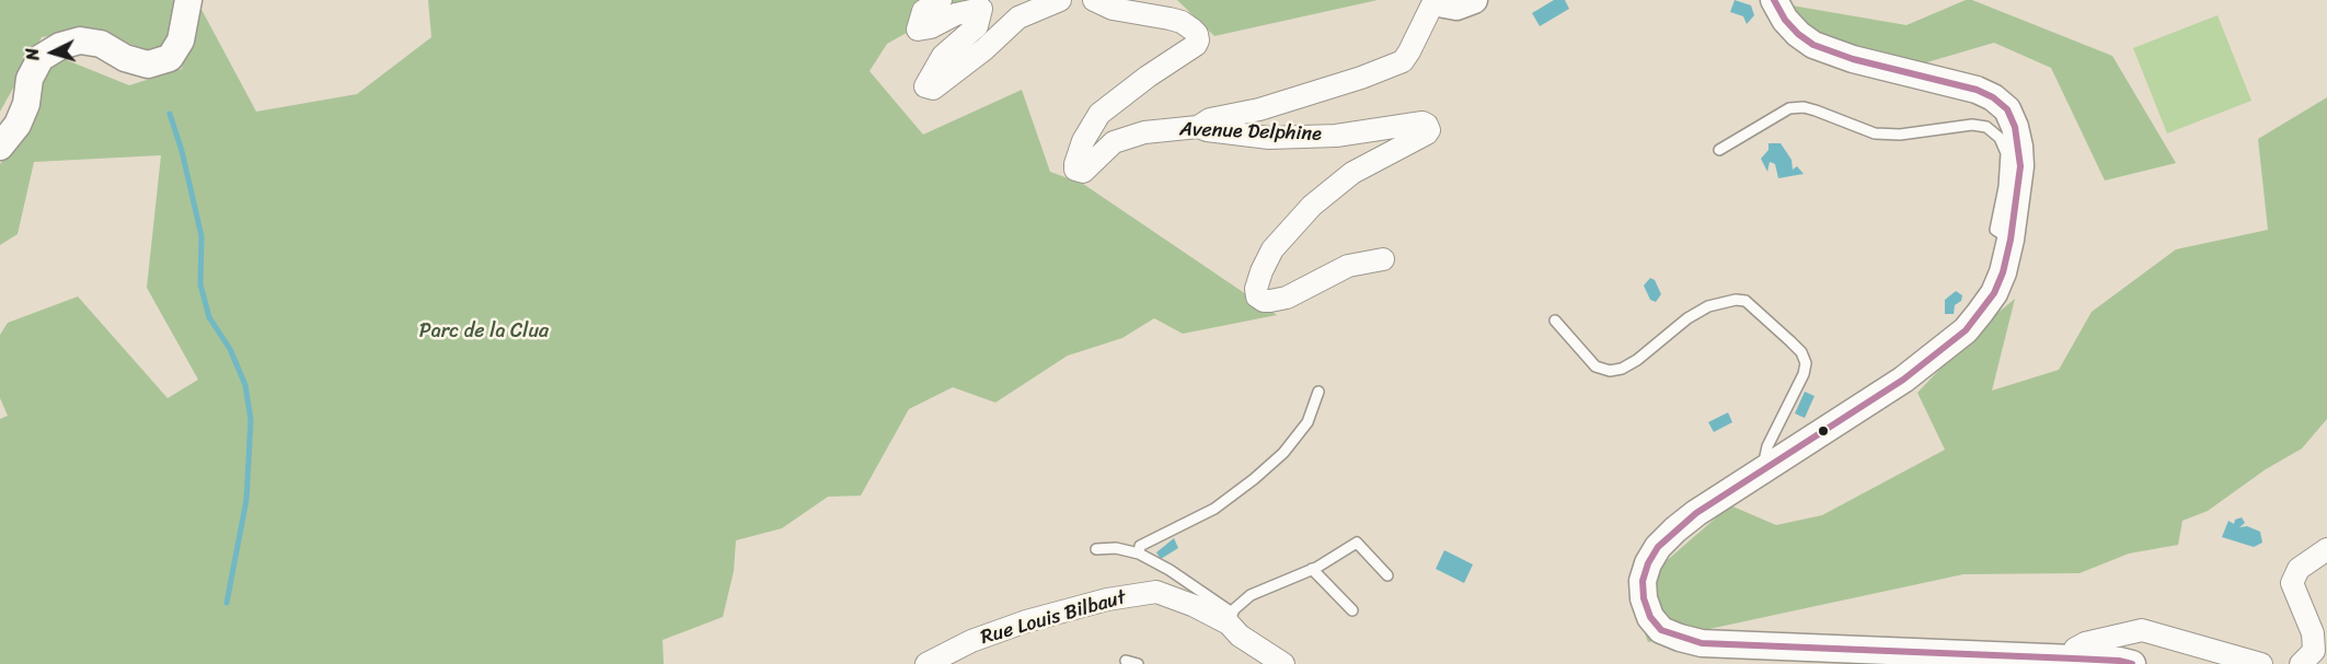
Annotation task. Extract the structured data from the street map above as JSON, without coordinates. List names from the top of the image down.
{
  "streets": {
    "street": ["Avenue Delphine", "Rue Louis Bilbaut"]
  },
  "parks": ["Parc de la Clua"],
  "north": "left"
}
